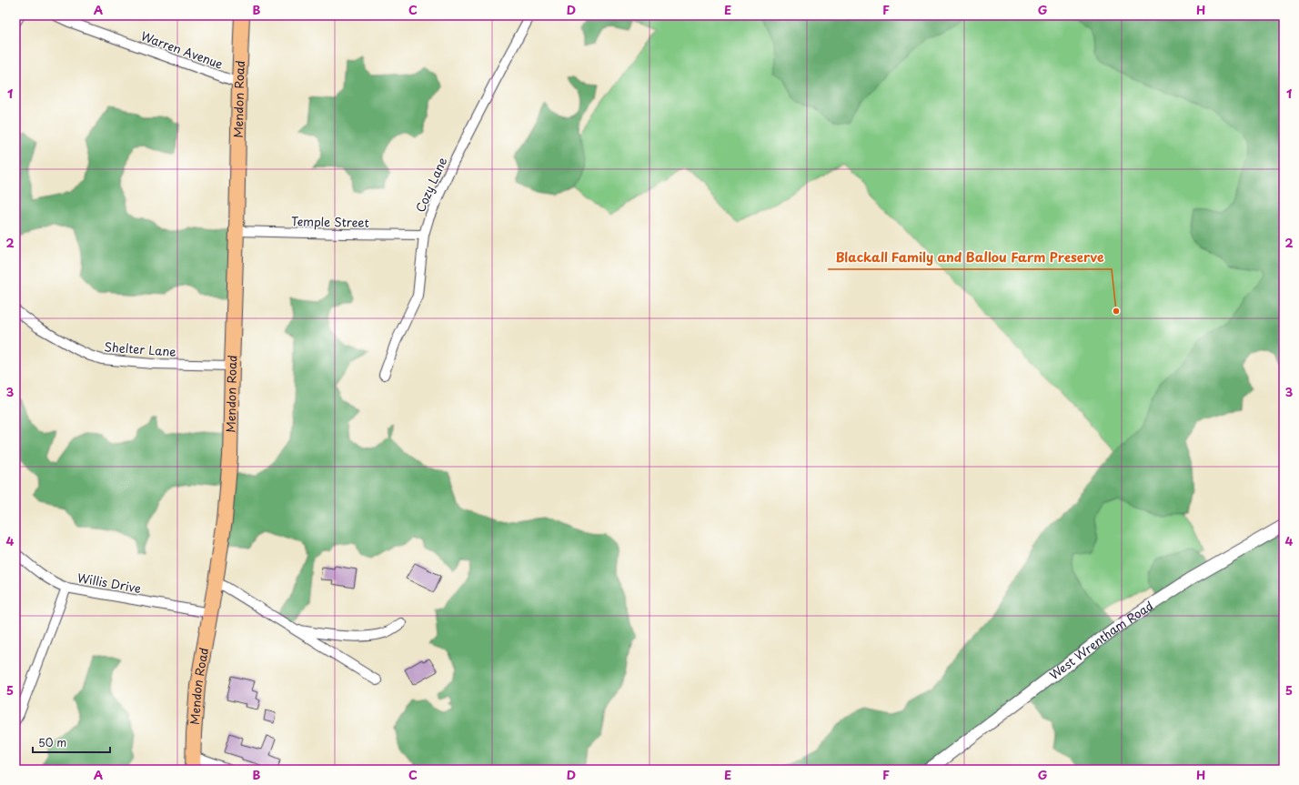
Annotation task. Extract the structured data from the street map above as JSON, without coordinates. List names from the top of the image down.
{
  "streets": {
    "main road": ["Mendon Road"],
    "street": [
      "Warren Avenue",
      "Cozy Lane",
      "Temple Street",
      "Shelter Lane",
      "Willis Drive",
      "West Wrentham Road"
    ]
  },
  "crossings": [
    ["Warren Avenue", "Mendon Road"],
    ["Mendon Road", "Temple Street"],
    ["Mendon Road", "Shelter Lane"],
    ["Mendon Road", "Willis Drive"],
    ["Cozy Lane", "Temple Street"]
  ],
  "places": ["Blackall Family and Ballou Farm Preserve"],
  "scale_bar": "50 m",
  "grid": {
    "columns": [
      "A",
      "B",
      "C",
      "D",
      "E",
      "F",
      "G",
      "H"
    ],
    "rows": [
      "1",
      "2",
      "3",
      "4",
      "5"
    ]
  }
}
